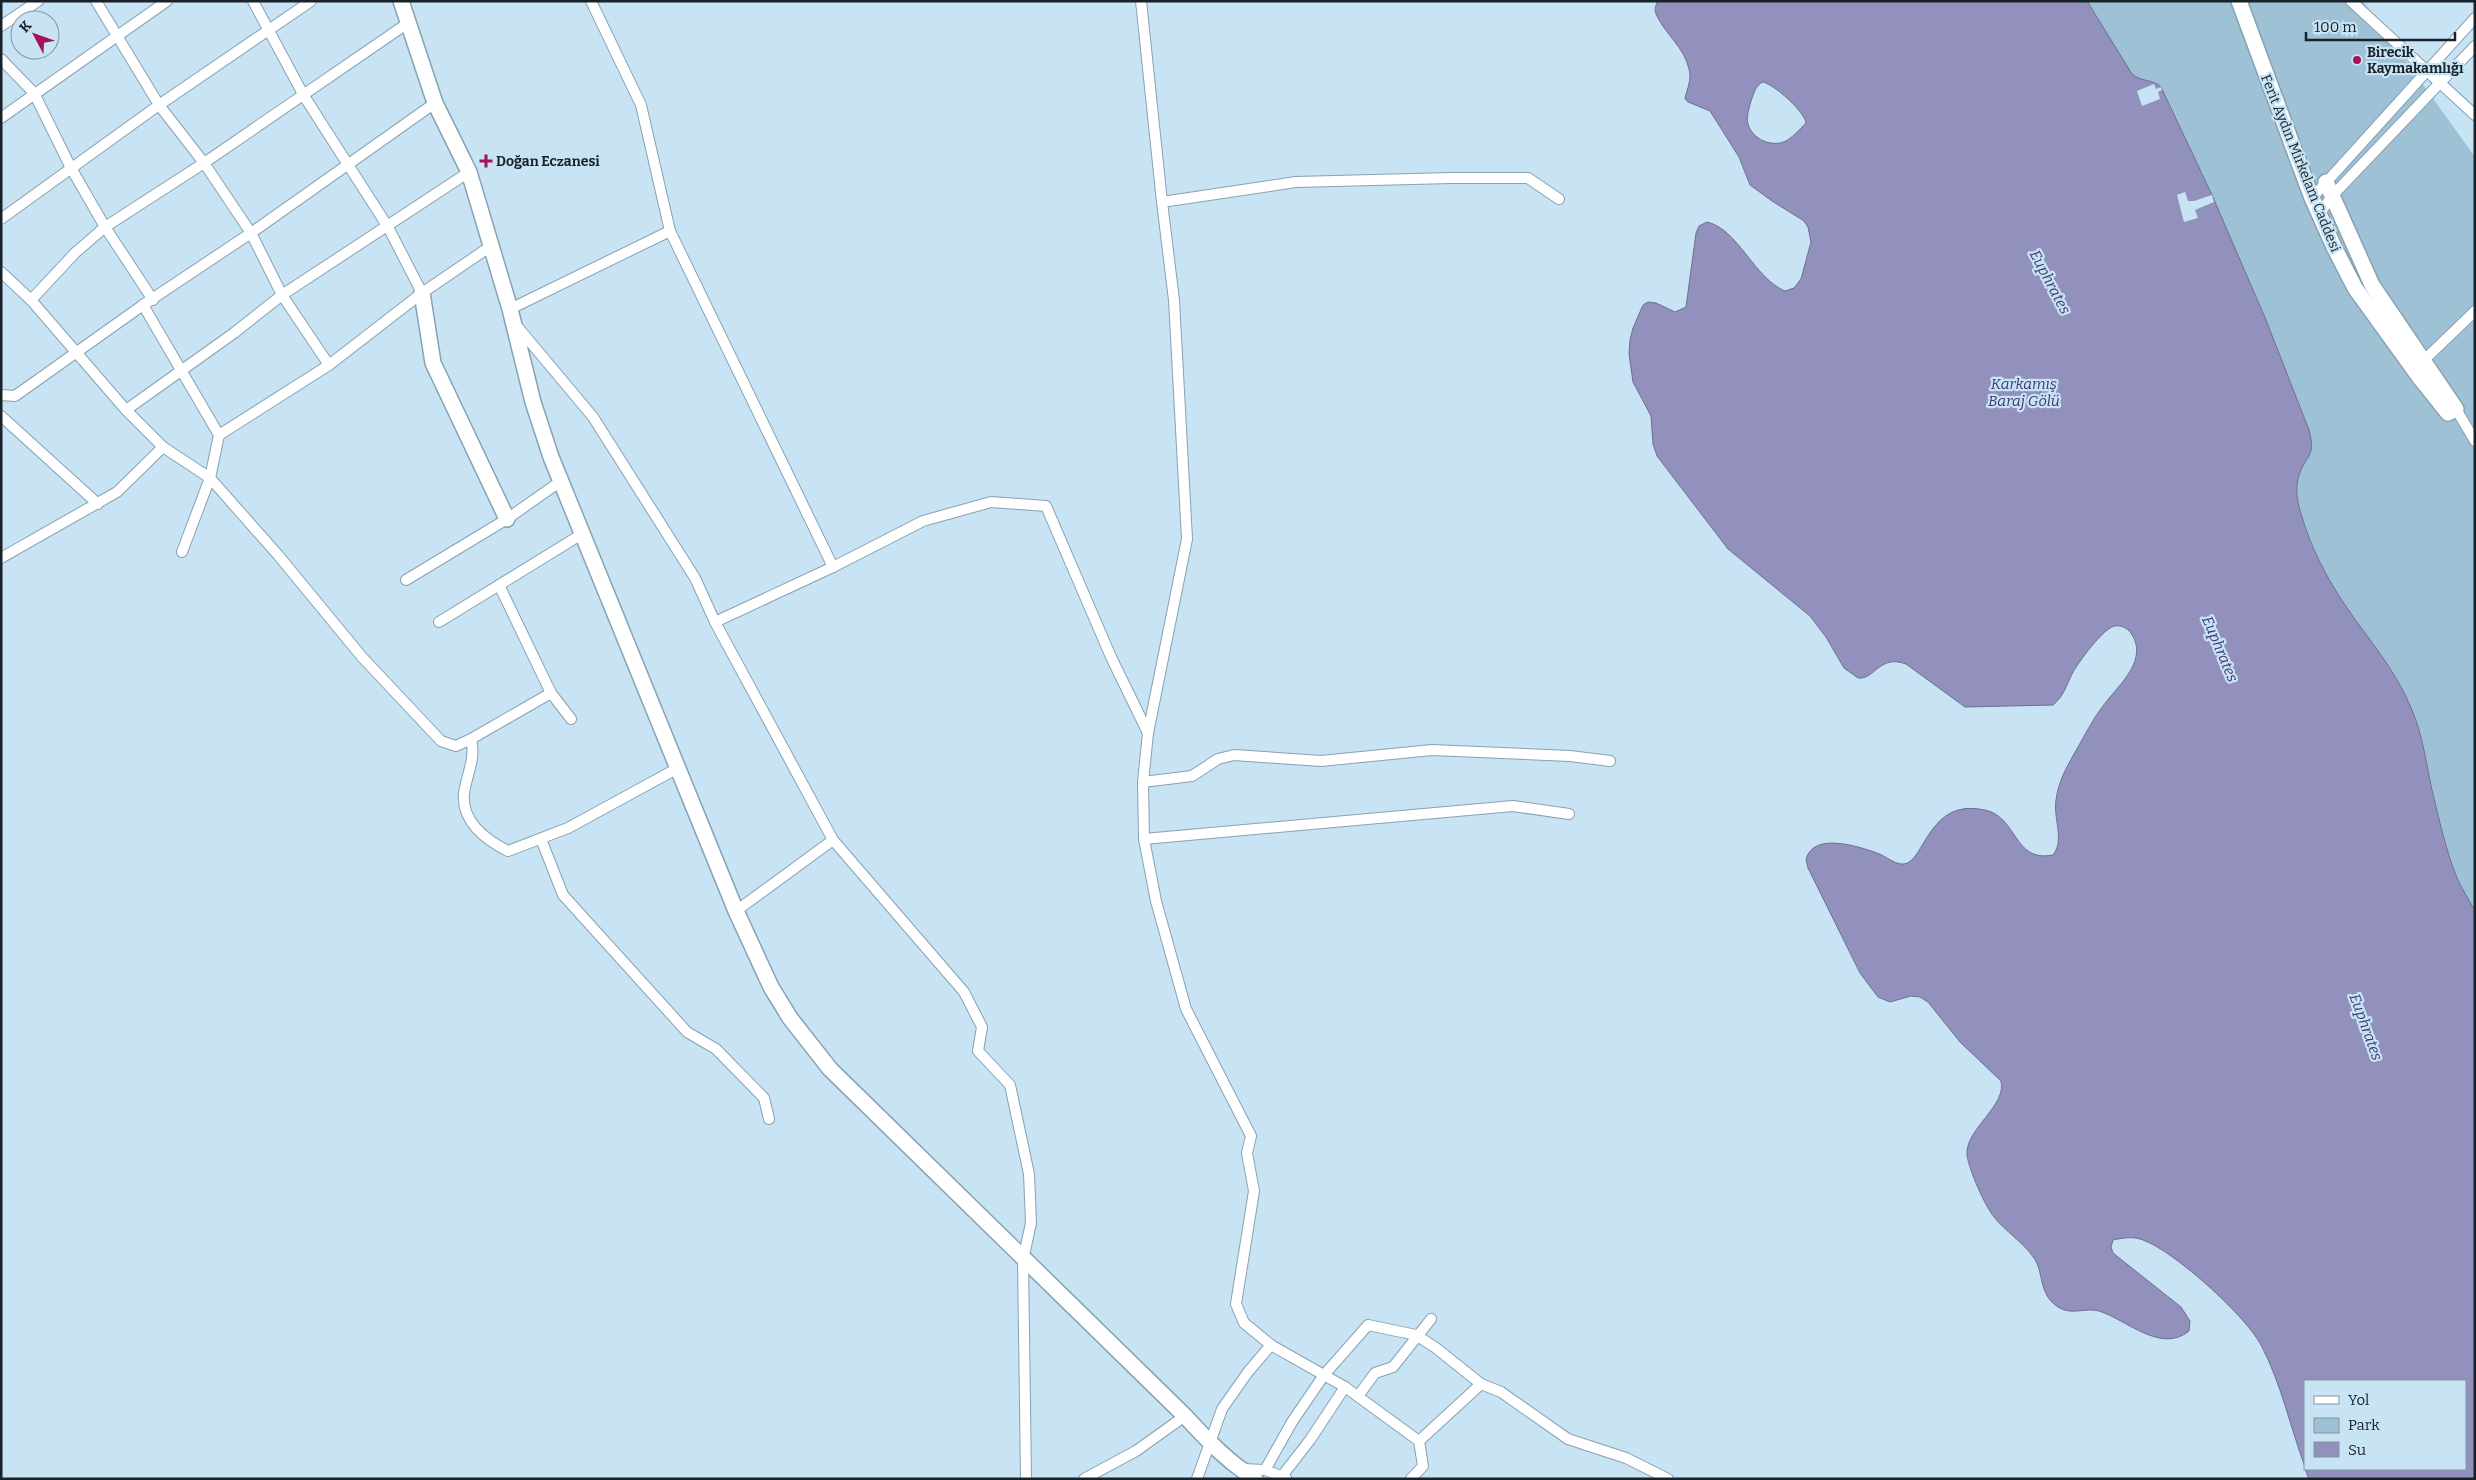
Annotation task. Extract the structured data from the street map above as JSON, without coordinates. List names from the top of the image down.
{
  "streets": {
    "street": ["Ferit Aydın Mirkelam Caddesi"]
  },
  "water": ["Euphrates", "Karkamış Baraj Gölü"],
  "places": {
    "other": ["Birecik Kaymakamlığı"],
    "health": ["Doğan Eczanesi"]
  },
  "legend": ["Yol", "Park", "Su"],
  "scale_bar": "100 m",
  "north": "top left"
}
